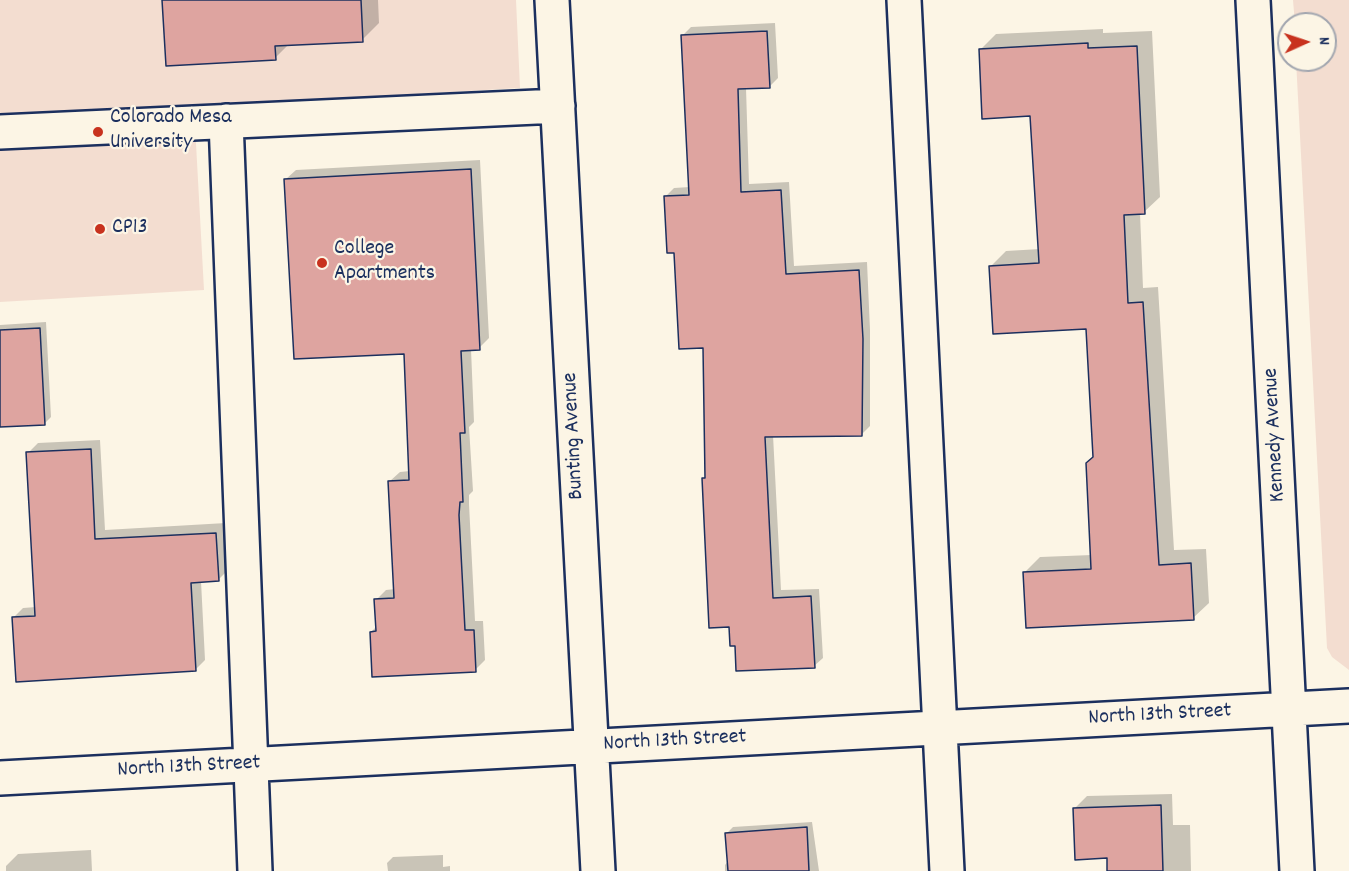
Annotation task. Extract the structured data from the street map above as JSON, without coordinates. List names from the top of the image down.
{
  "streets": {
    "street": ["Kennedy Avenue", "Bunting Avenue", "North 13th Street"]
  },
  "crossings": [
    ["Kennedy Avenue", "North 13th Street"],
    ["Bunting Avenue", "North 13th Street"]
  ],
  "places": ["Colorado Mesa University", "CP13", "College Apartments"],
  "north": "right"
}
